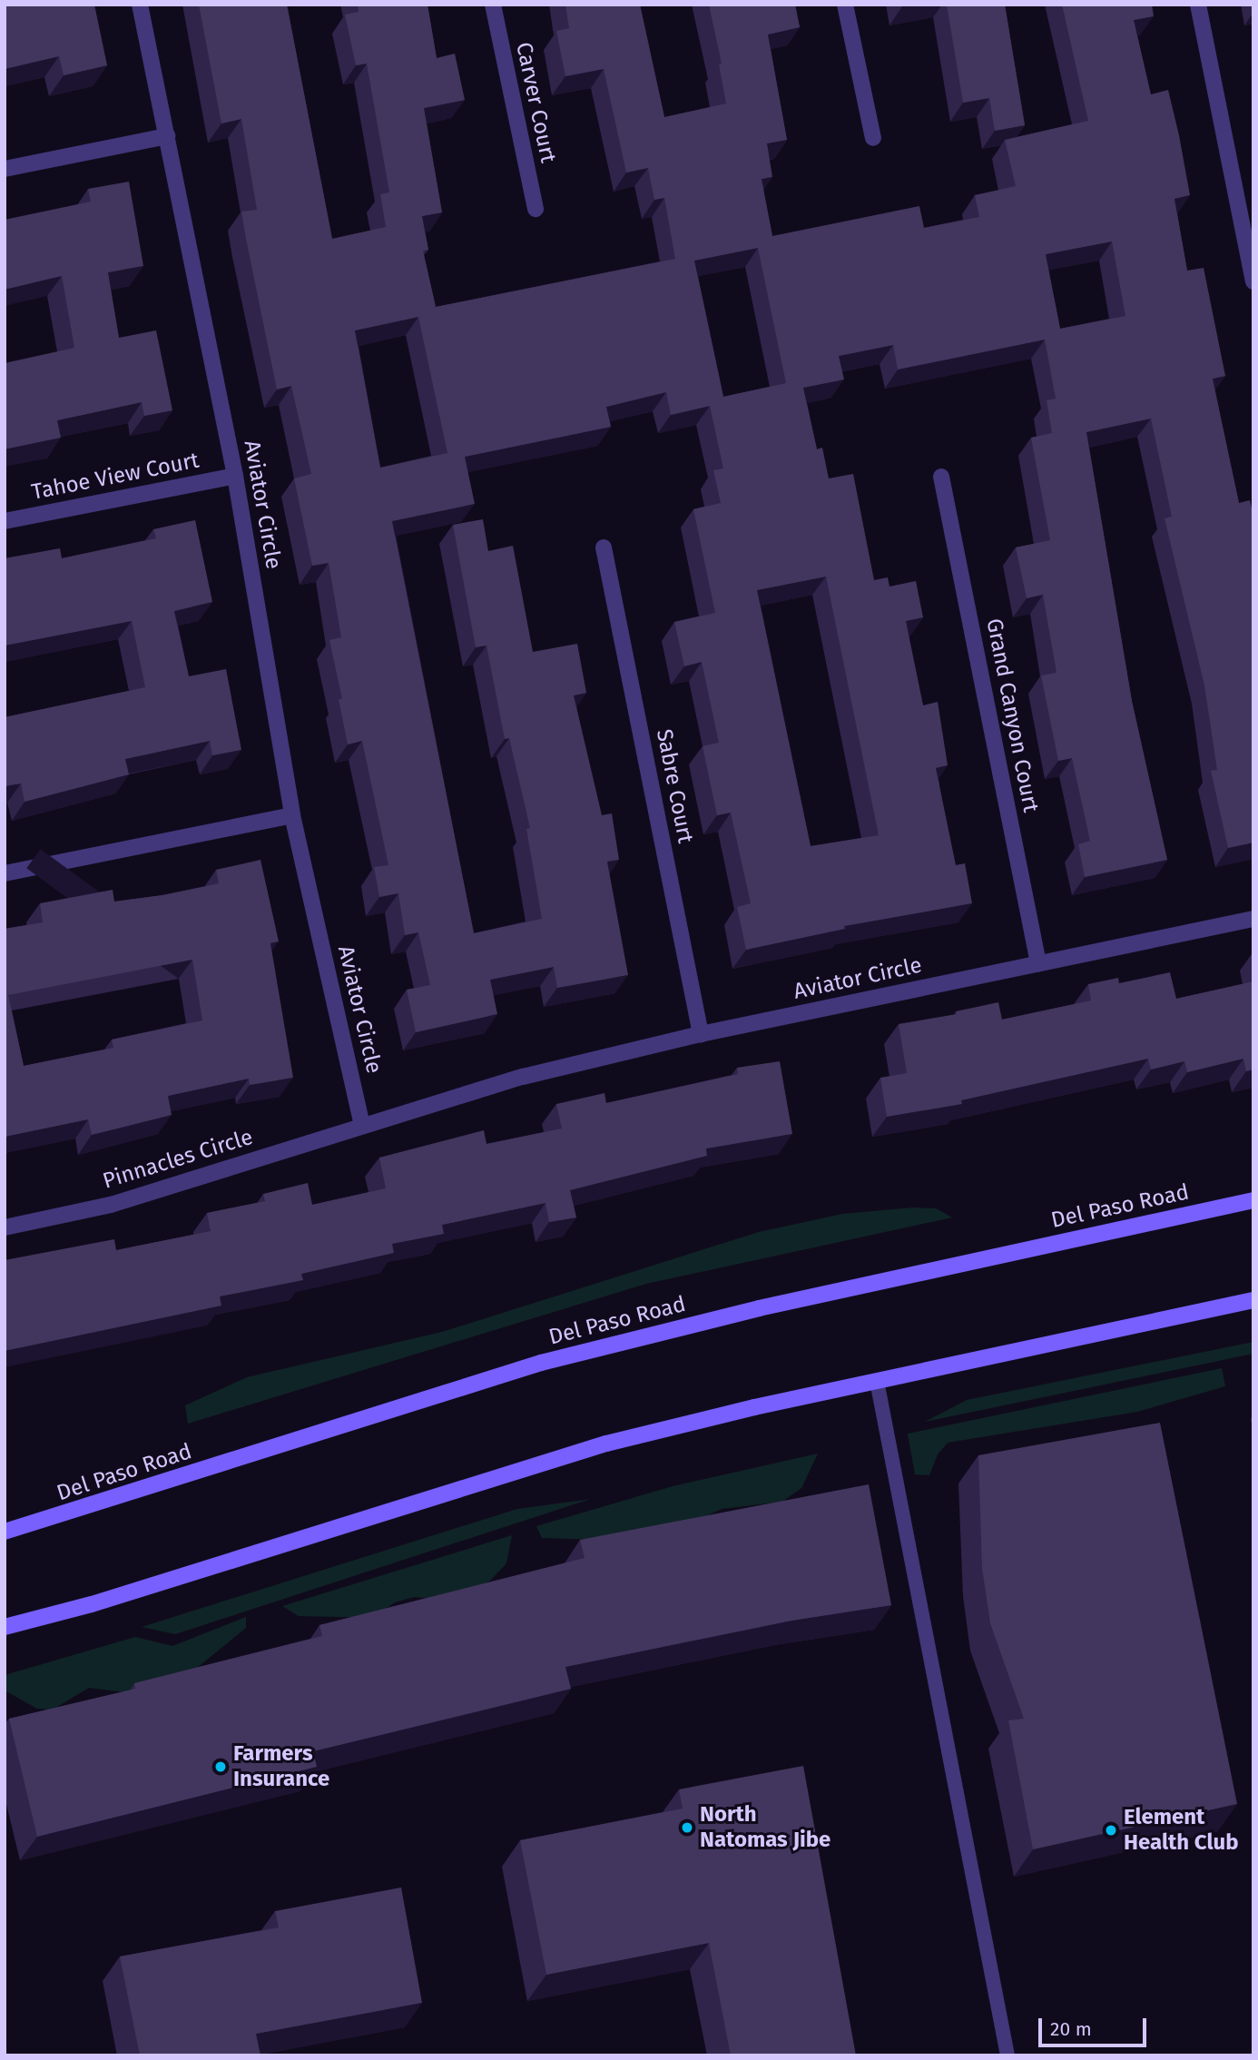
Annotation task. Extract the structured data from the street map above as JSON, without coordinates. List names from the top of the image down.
{
  "streets": {
    "main road": ["Del Paso Road"],
    "street": [
      "Carver Court",
      "Tahoe View Court",
      "Aviator Circle",
      "Grand Canyon Court",
      "Sabre Court",
      "Pinnacles Circle"
    ]
  },
  "crossings": [
    ["Tahoe View Court", "Aviator Circle"],
    ["Aviator Circle", "Grand Canyon Court"],
    ["Aviator Circle", "Sabre Court"],
    ["Aviator Circle", "Pinnacles Circle"]
  ],
  "places": ["Farmers Insurance", "North Natomas Jibe", "Element Health Club"],
  "scale_bar": "20 m"
}
